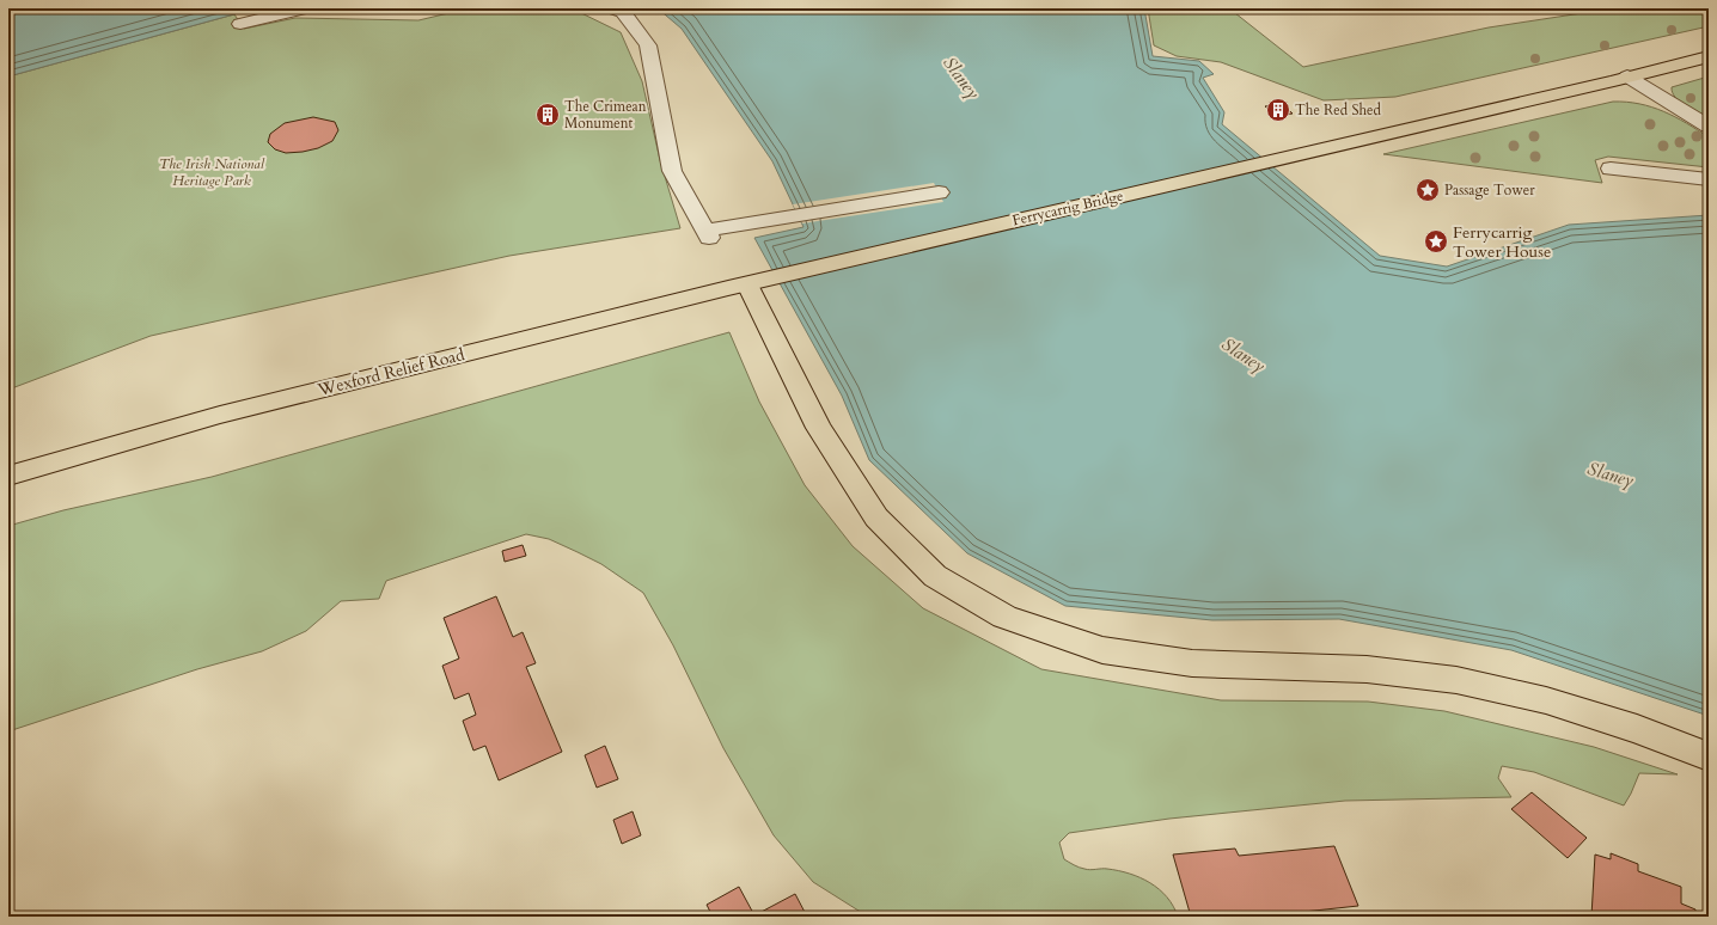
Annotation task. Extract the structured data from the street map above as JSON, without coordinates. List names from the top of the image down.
{
  "streets": {
    "main road": ["Ferrycarrig Bridge", "Wexford Relief Road"]
  },
  "crossings": [
    ["Ferrycarrig Bridge", "Wexford Relief Road"]
  ],
  "water": ["Slaney"],
  "parks": ["The Irish National Heritage Park"],
  "places": {
    "building": ["The Red Shed", "The Crimean Monument"],
    "place": ["Passage Tower", "Ferrycarrig Tower House"]
  }
}
